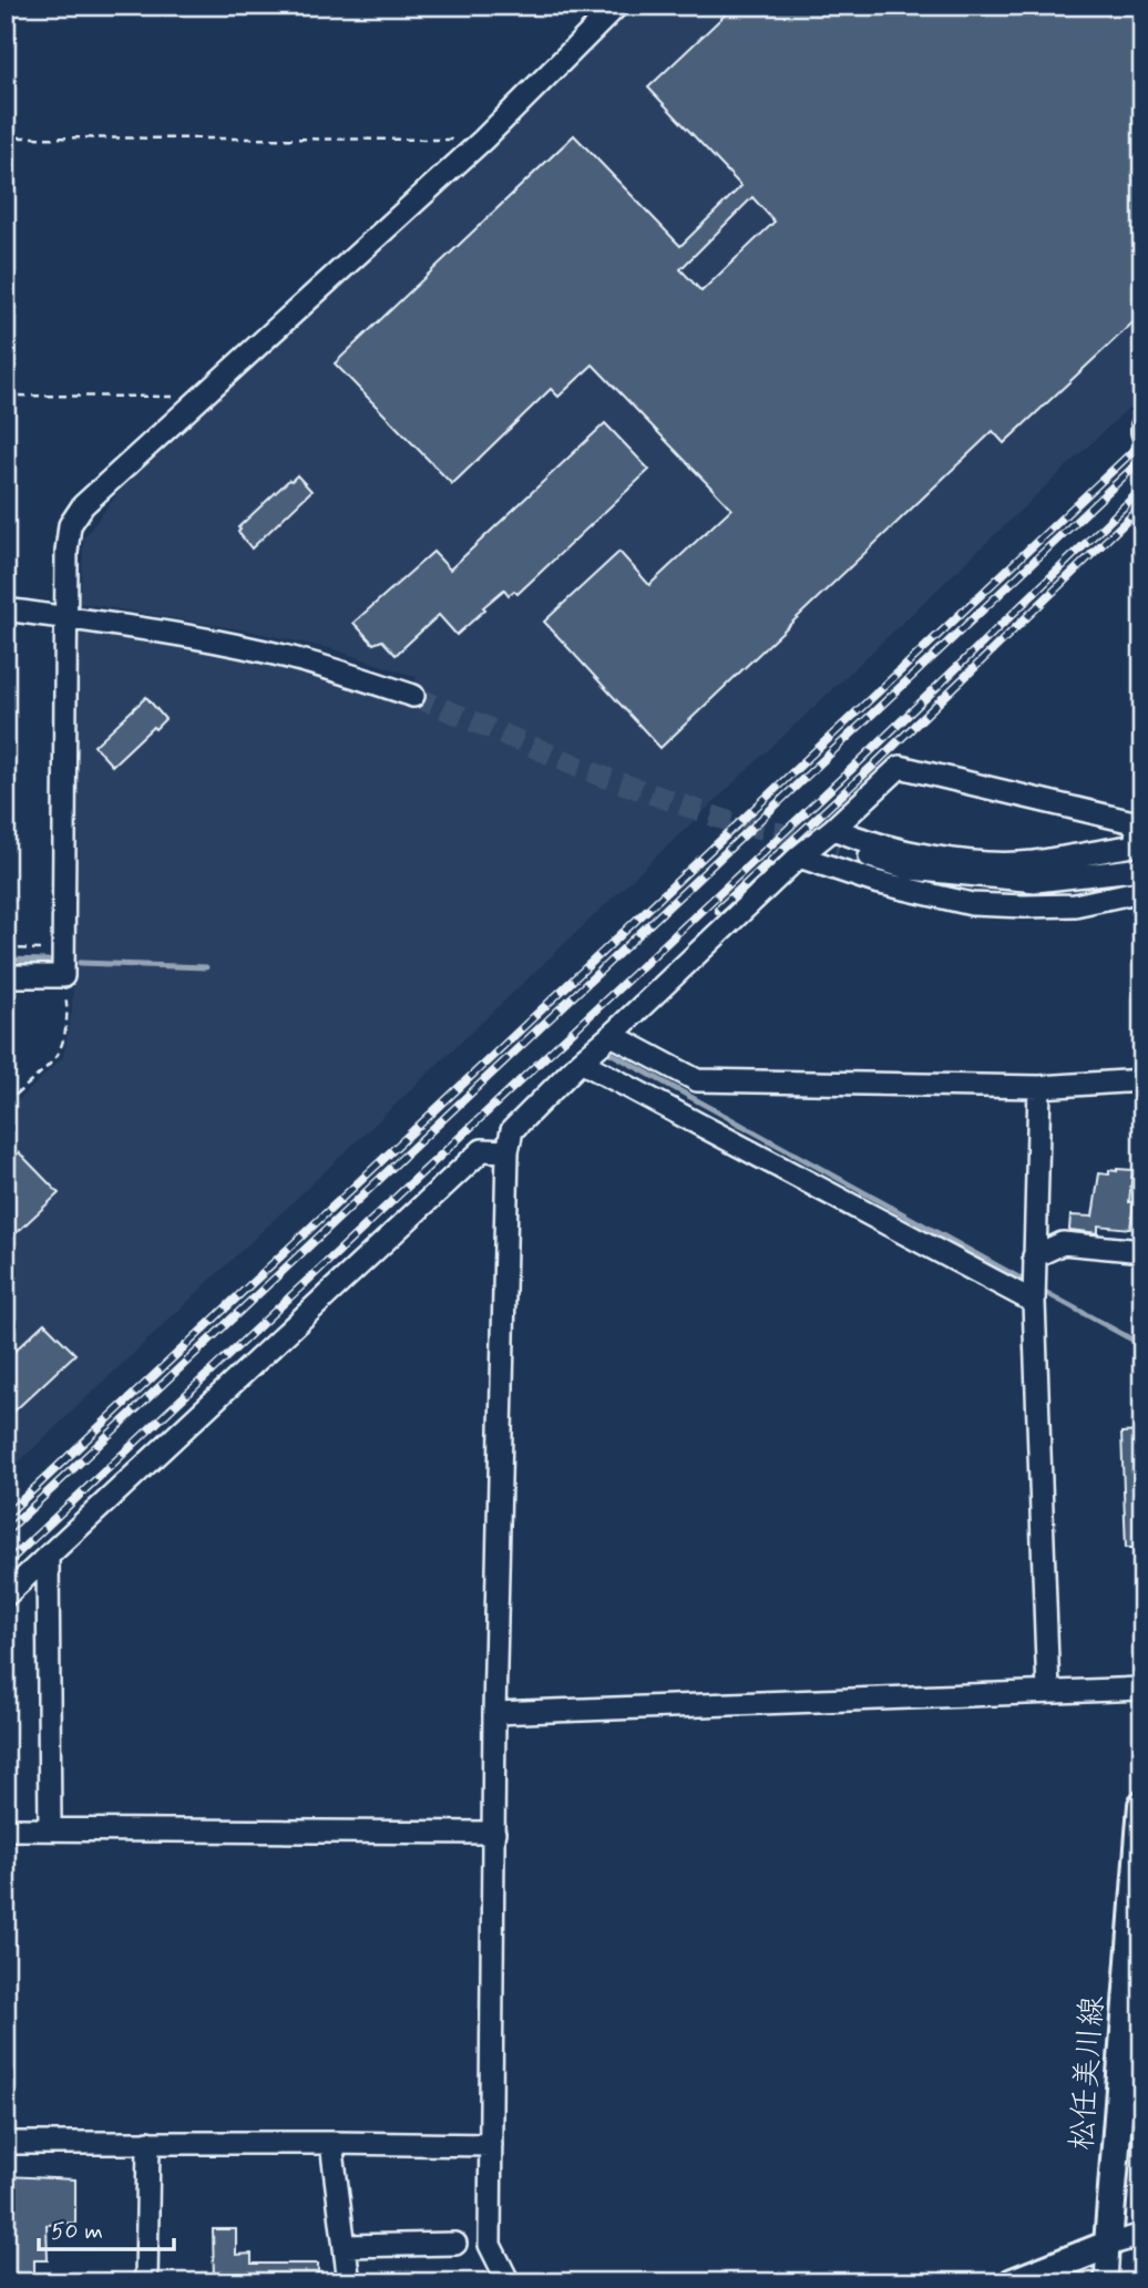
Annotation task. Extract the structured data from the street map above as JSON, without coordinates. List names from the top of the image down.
{
  "streets": {
    "main road": ["松任美川線"]
  },
  "scale_bar": "50 m"
}
